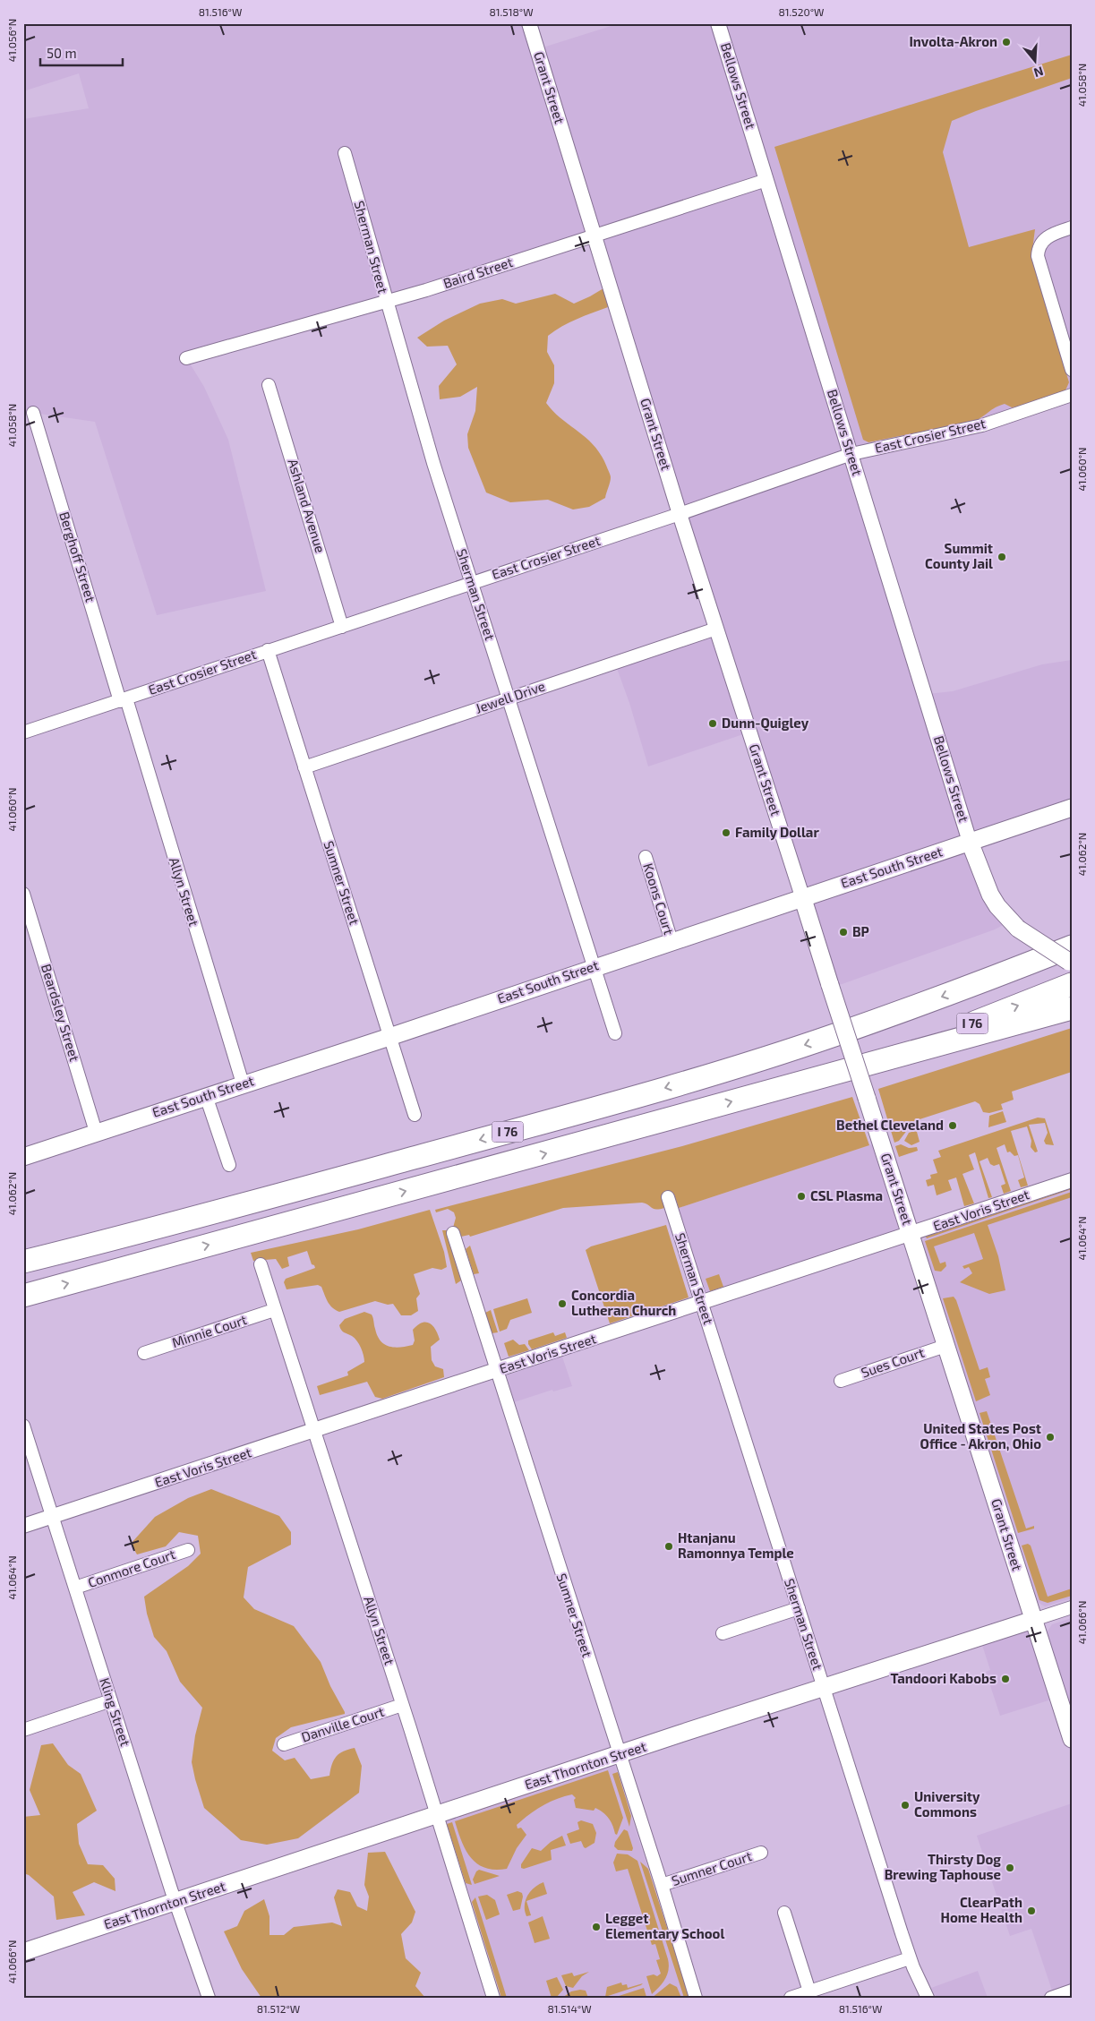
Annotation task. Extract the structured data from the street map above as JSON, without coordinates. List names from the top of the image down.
{
  "streets": {
    "highway": ["I 76"],
    "main road": ["Grant Street", "East South Street", "East Thornton Street"],
    "street": [
      "Bellows Street",
      "Sherman Street",
      "Baird Street",
      "East Crosier Street",
      "Ashland Avenue",
      "Berghoff Street",
      "Jewell Drive",
      "Sumner Street",
      "Allyn Street",
      "Koons Court",
      "Beardsley Street",
      "East Voris Street",
      "Minnie Court",
      "Sues Court",
      "Conmore Court",
      "Kling Street",
      "Danville Court",
      "Sumner Court"
    ]
  },
  "crossings": [
    ["Bellows Street", "Baird Street"],
    ["Bellows Street", "East Crosier Street"],
    ["Bellows Street", "East South Street"],
    ["Grant Street", "Baird Street"],
    ["Grant Street", "East Crosier Street"],
    ["Grant Street", "Jewell Drive"],
    ["Grant Street", "East South Street"],
    ["Grant Street", "East Voris Street"],
    ["Grant Street", "Sues Court"],
    ["Grant Street", "East Thornton Street"],
    ["Sherman Street", "Baird Street"],
    ["Sherman Street", "East Crosier Street"],
    ["Sherman Street", "Jewell Drive"],
    ["Sherman Street", "East South Street"],
    ["Sherman Street", "East Voris Street"],
    ["Sherman Street", "East Thornton Street"],
    ["East Crosier Street", "Ashland Avenue"],
    ["East Crosier Street", "Berghoff Street"],
    ["East Crosier Street", "Sumner Street"],
    ["East Crosier Street", "Allyn Street"],
    ["Berghoff Street", "Allyn Street"],
    ["Jewell Drive", "Sumner Street"],
    ["East South Street", "Sumner Street"],
    ["East South Street", "Allyn Street"],
    ["East South Street", "Koons Court"],
    ["East South Street", "Beardsley Street"],
    ["Sumner Street", "East Voris Street"],
    ["Sumner Street", "East Thornton Street"],
    ["Sumner Street", "Sumner Court"],
    ["Allyn Street", "East Voris Street"],
    ["Allyn Street", "Minnie Court"],
    ["Allyn Street", "Danville Court"],
    ["Allyn Street", "East Thornton Street"],
    ["East Voris Street", "Kling Street"],
    ["Conmore Court", "Kling Street"],
    ["Kling Street", "East Thornton Street"]
  ],
  "places": [
    "Involta-Akron",
    "Summit County Jail",
    "Dunn-Quigley",
    "Family Dollar",
    "BP",
    "Bethel Cleveland",
    "CSL Plasma",
    "Concordia Lutheran Church",
    "United States Post Office - Akron, Ohio",
    "Htanjanu Ramonnya Temple",
    "Tandoori Kabobs",
    "University Commons",
    "Thirsty Dog Brewing Taphouse",
    "ClearPath Home Health",
    "Legget Elementary School"
  ],
  "scale_bar": "50 m",
  "north": "bottom",
  "coordinates": [
    "81.516°W",
    "81.518°W",
    "81.520°W",
    "41.056°N",
    "41.058°N",
    "41.060°N",
    "41.062°N",
    "41.064°N",
    "41.066°N",
    "81.512°W",
    "81.514°W"
  ]
}
